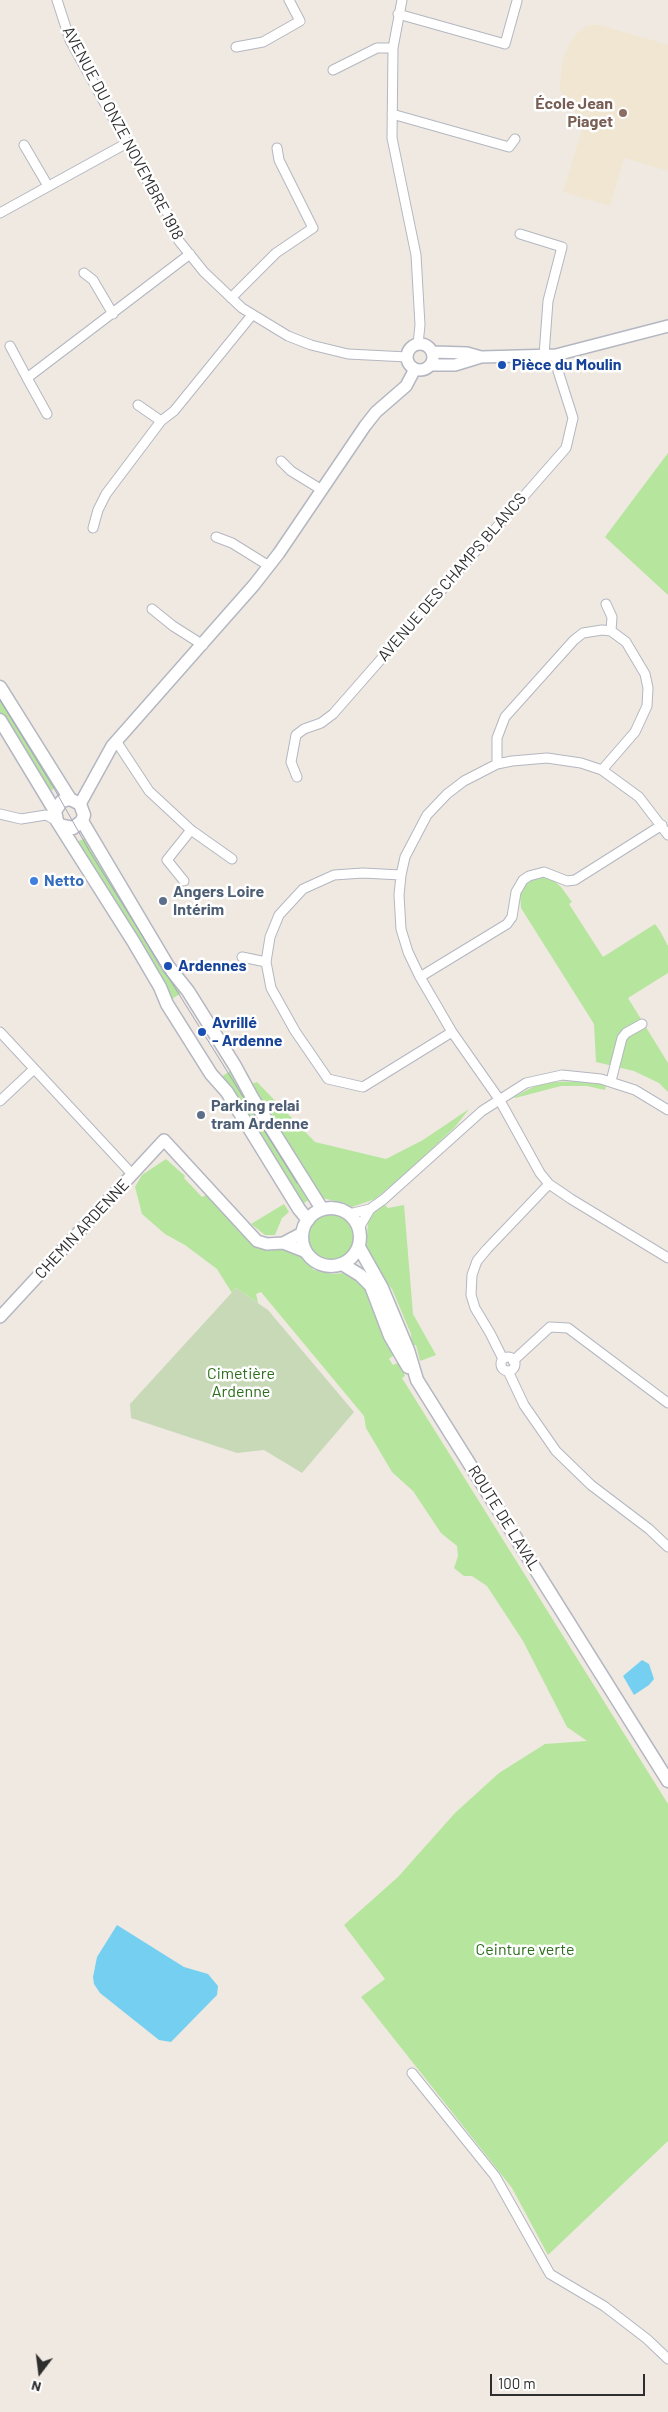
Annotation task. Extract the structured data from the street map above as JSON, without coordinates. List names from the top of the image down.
{
  "streets": {
    "main road": ["ROUTE DE LAVAL"],
    "street": ["AVENUE DU ONZE NOVEMBRE 1918", "AVENUE DES CHAMPS BLANCS", "CHEMIN ARDENNE"]
  },
  "parks": ["Cimetière Ardenne", "Ceinture verte"],
  "places": [
    "École Jean Piaget",
    "Pièce du Moulin",
    "Netto",
    "Angers Loire Intérim",
    "Ardennes",
    "Avrillé - Ardenne",
    "Parking relai tram Ardenne"
  ],
  "scale_bar": "100 m",
  "north": "bottom"
}
